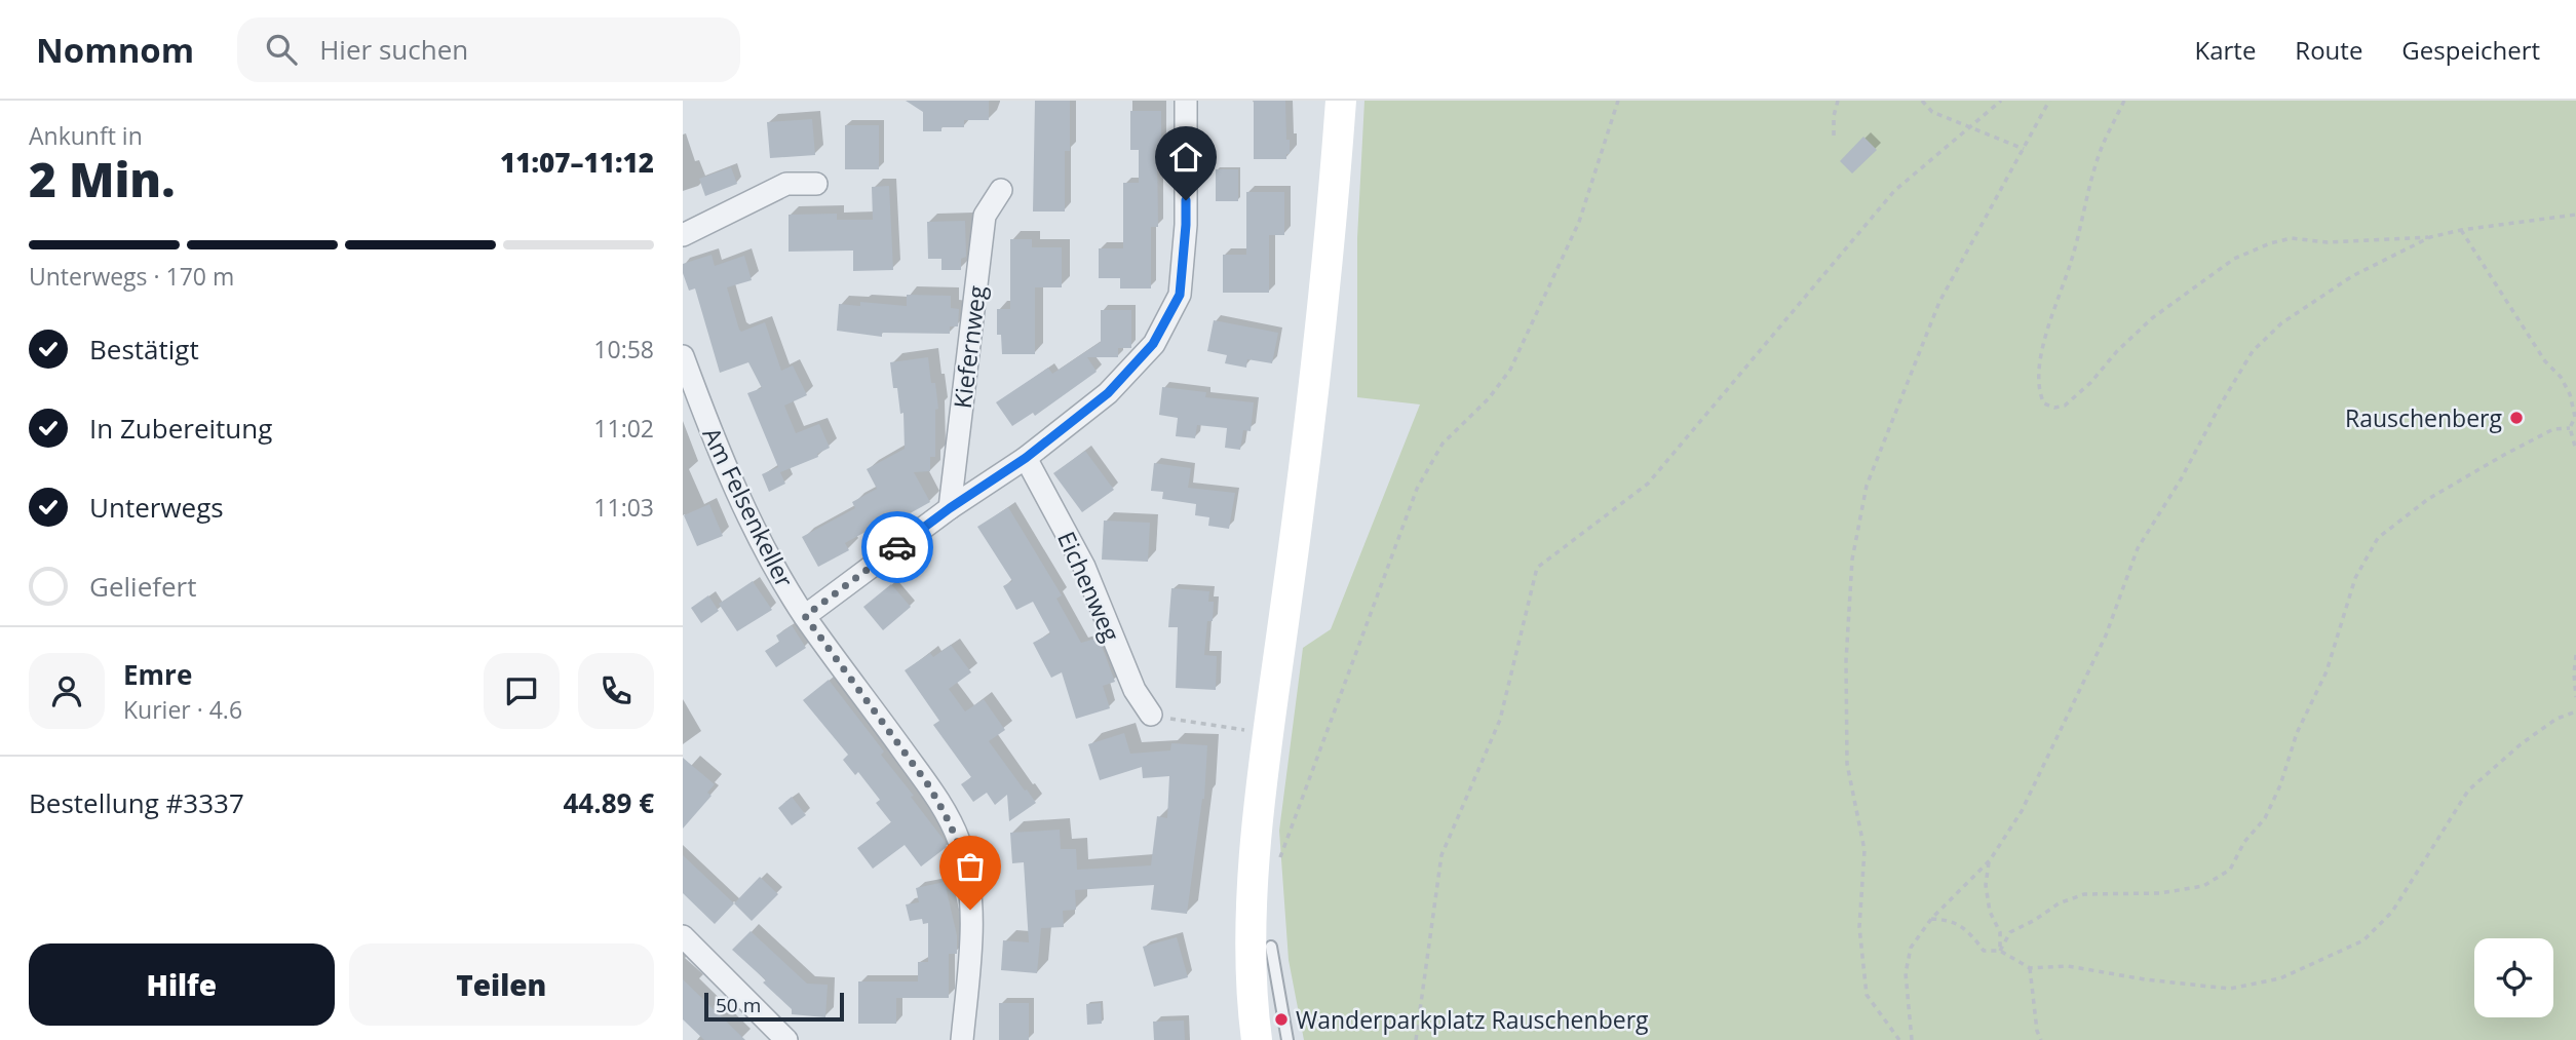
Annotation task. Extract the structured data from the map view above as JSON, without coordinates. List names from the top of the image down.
{
  "streets": {
    "street": ["Kiefernweg", "Am Felsenkeller", "Eichenweg"]
  },
  "places": ["Rauschenberg", "Wanderparkplatz Rauschenberg"],
  "scale_bar": "50 m",
  "page": {
    "header": "Nomnom",
    "search": "Hier suchen",
    "nav": ["Karte", "Route", "Gespeichert"],
    "heading": ["2 Min.", "Ankunft in", "11:07–11:12"],
    "panel": [
      "Emre",
      "Kurier · 4.6",
      "Bestellung #3337",
      "44.89 €"
    ],
    "bar": "Unterwegs · 170 m",
    "list": [
      ["Bestätigt", "10:58"],
      ["In Zubereitung", "11:02"],
      ["Unterwegs", "11:03"],
      "Geliefert"
    ],
    "buttons": ["Hilfe", "Teilen"],
    "scale": "50 m"
  }
}
